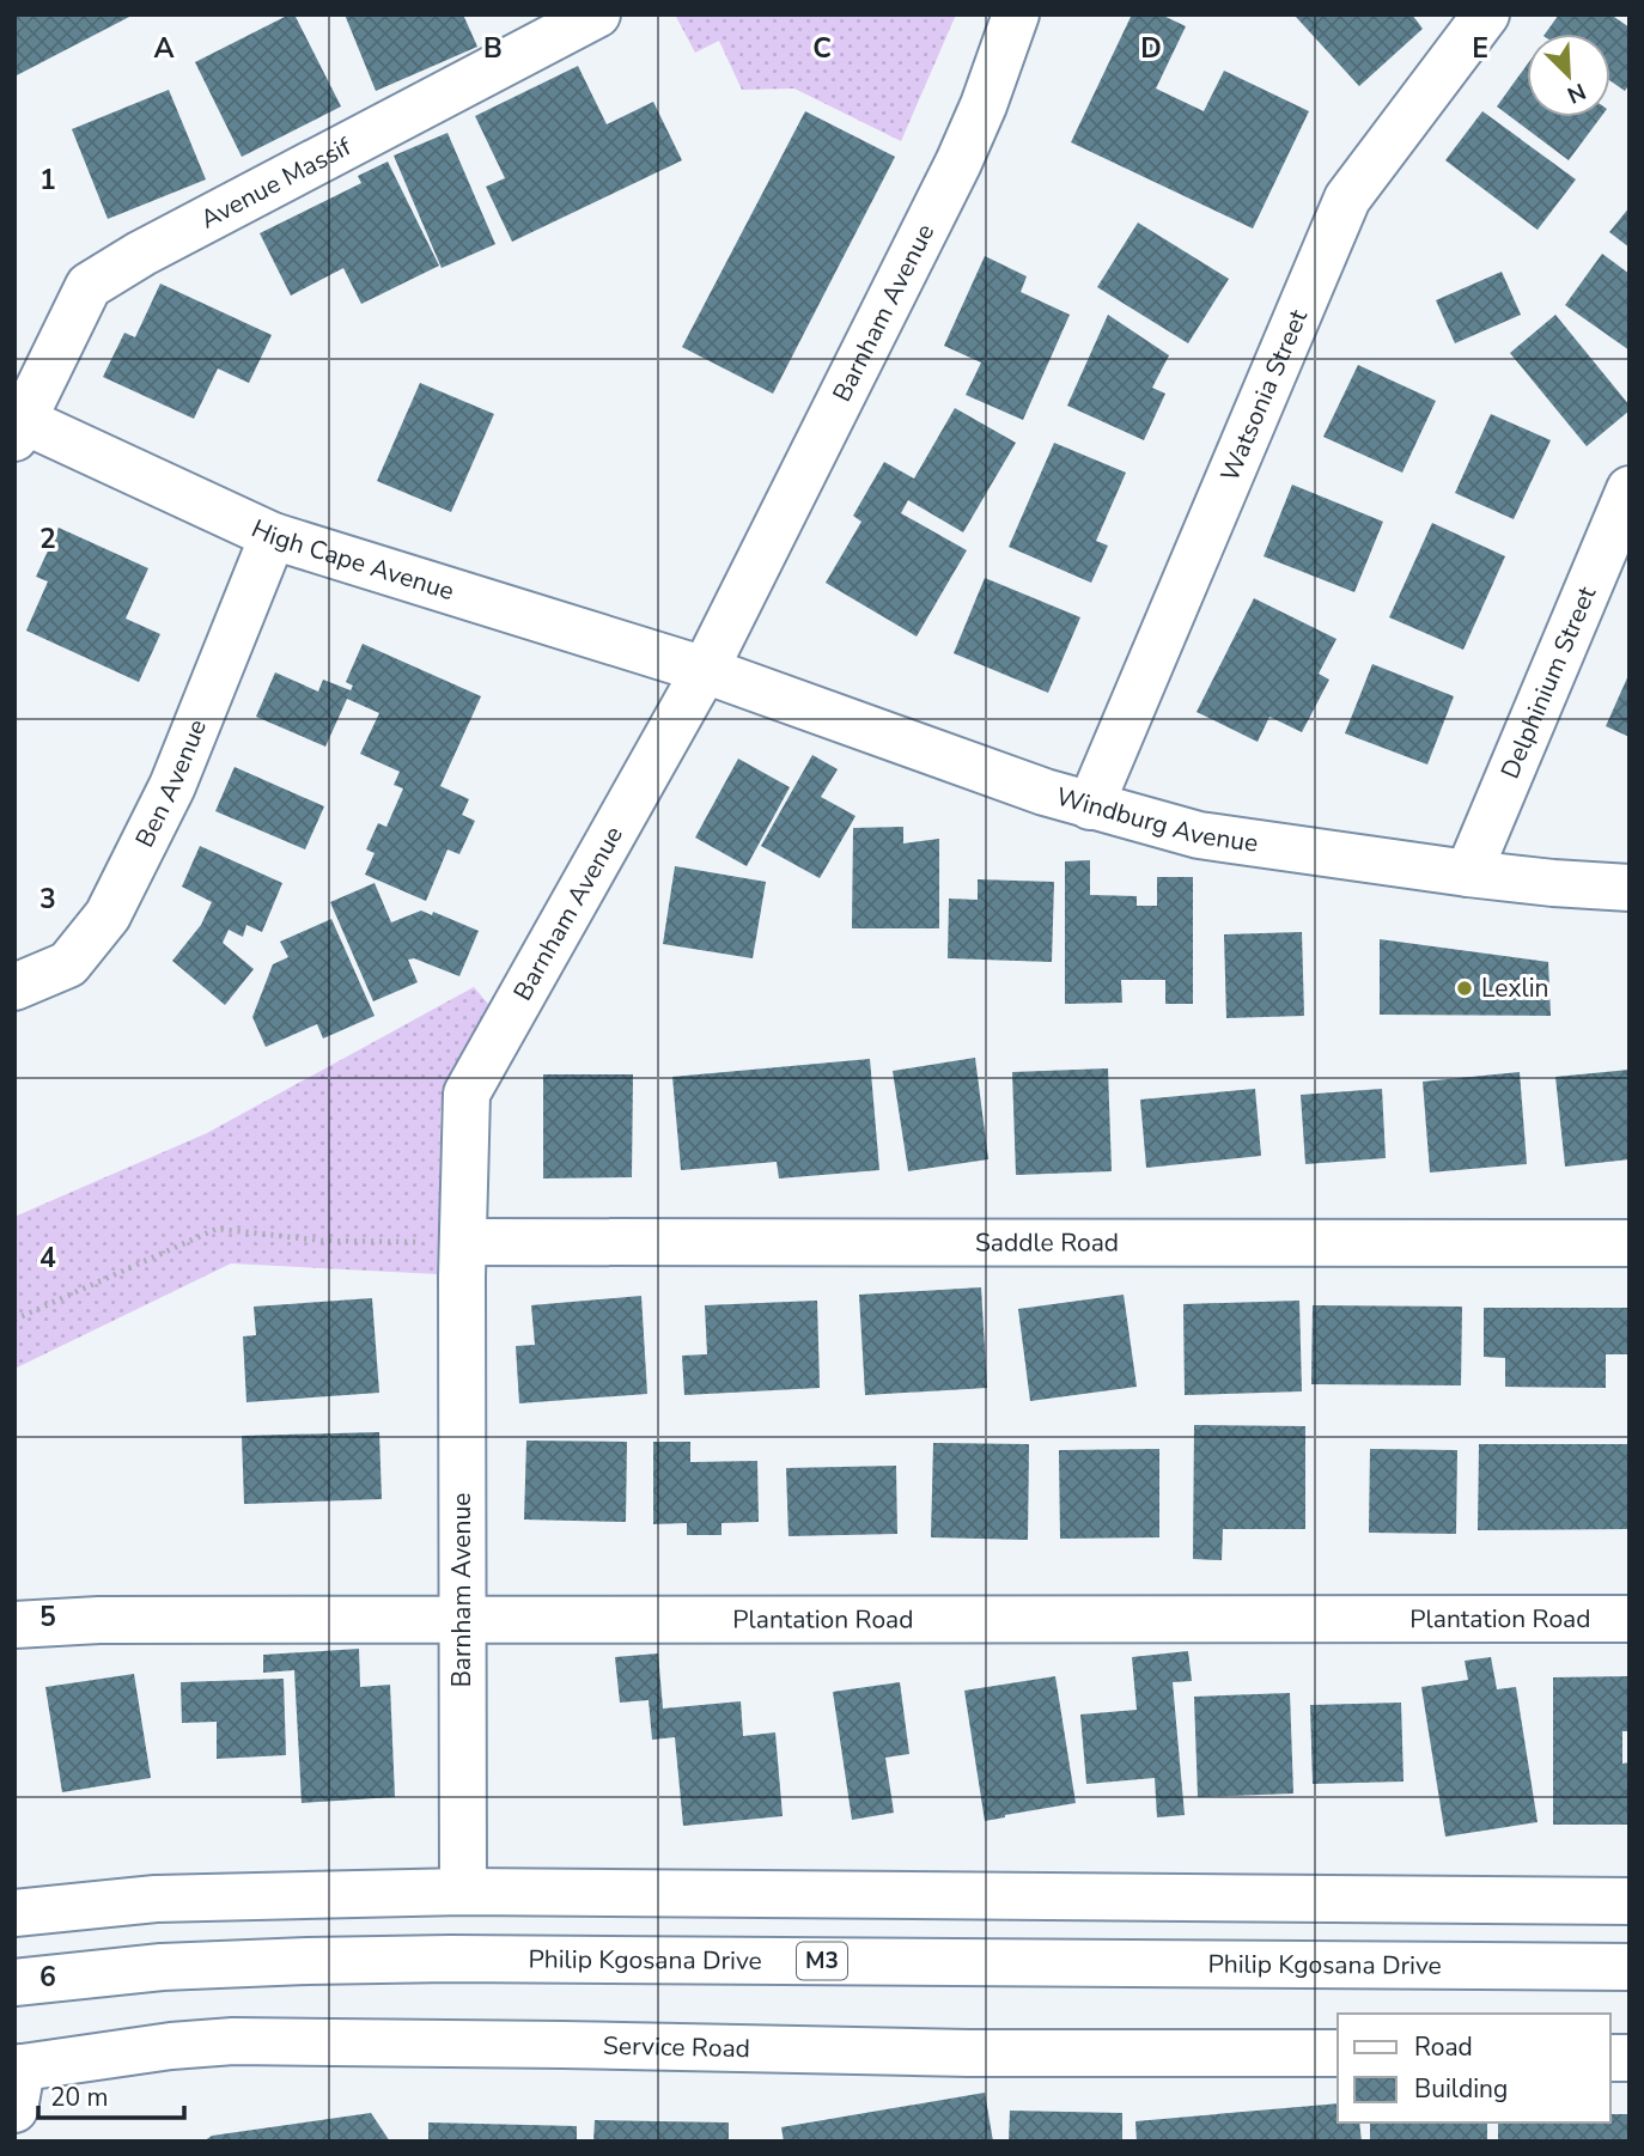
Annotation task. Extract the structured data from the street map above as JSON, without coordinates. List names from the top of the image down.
{
  "streets": {
    "street": [
      "Avenue Massif",
      "Barnham Avenue",
      "Watsonia Street",
      "High Cape Avenue",
      "Delphinium Street",
      "Ben Avenue",
      "Windburg Avenue",
      "Saddle Road",
      "Plantation Road",
      "Philip Kgosana Drive",
      "M3",
      "Service Road"
    ]
  },
  "crossings": [
    ["Avenue Massif", "High Cape Avenue"],
    ["Barnham Avenue", "High Cape Avenue"],
    ["Barnham Avenue", "Windburg Avenue"],
    ["Barnham Avenue", "Saddle Road"],
    ["Barnham Avenue", "Plantation Road"],
    ["Watsonia Street", "Windburg Avenue"],
    ["High Cape Avenue", "Ben Avenue"],
    ["High Cape Avenue", "Windburg Avenue"],
    ["Delphinium Street", "Windburg Avenue"]
  ],
  "places": ["Lexlin"],
  "legend": ["Road", "Building"],
  "scale_bar": "20 m",
  "north": "bottom right",
  "grid": {
    "columns": [
      "A",
      "B",
      "C",
      "D",
      "E"
    ],
    "rows": [
      "1",
      "2",
      "3",
      "4",
      "5",
      "6"
    ]
  }
}
